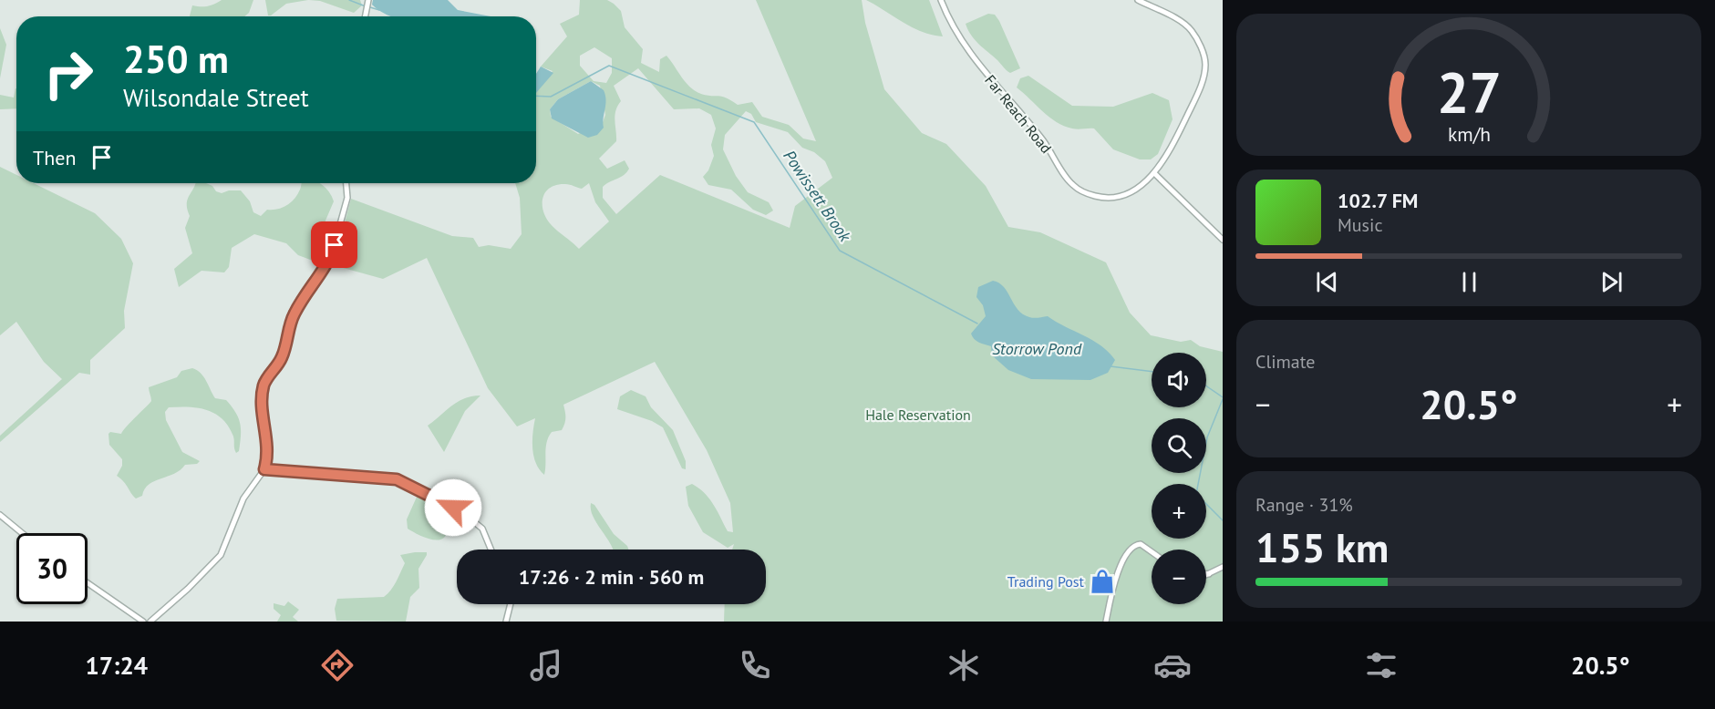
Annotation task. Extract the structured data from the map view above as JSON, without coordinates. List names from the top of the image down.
{
  "streets": {
    "street": ["Far Reach Road"]
  },
  "water": ["Powissett Brook", "Storrow Pond"],
  "parks": ["Hale Reservation"],
  "places": {
    "shop": ["Trading Post"]
  },
  "page": {
    "turn": ["250 m", "Wilsondale Street"],
    "then": "Then",
    "song": ["102.7 FM", "Music"],
    "tile": [
      "Climate",
      ["Range · 31%", "155 km"]
    ],
    "map_buttons": ["+", "−"],
    "heat": ["−", "20.5°", "+"],
    "limit": "30",
    "trip": "17:26 · 2 min · 560 m",
    "tabs": ["17:24", "20.5°"],
    "gauge": ["27", "km/h"]
  }
}
